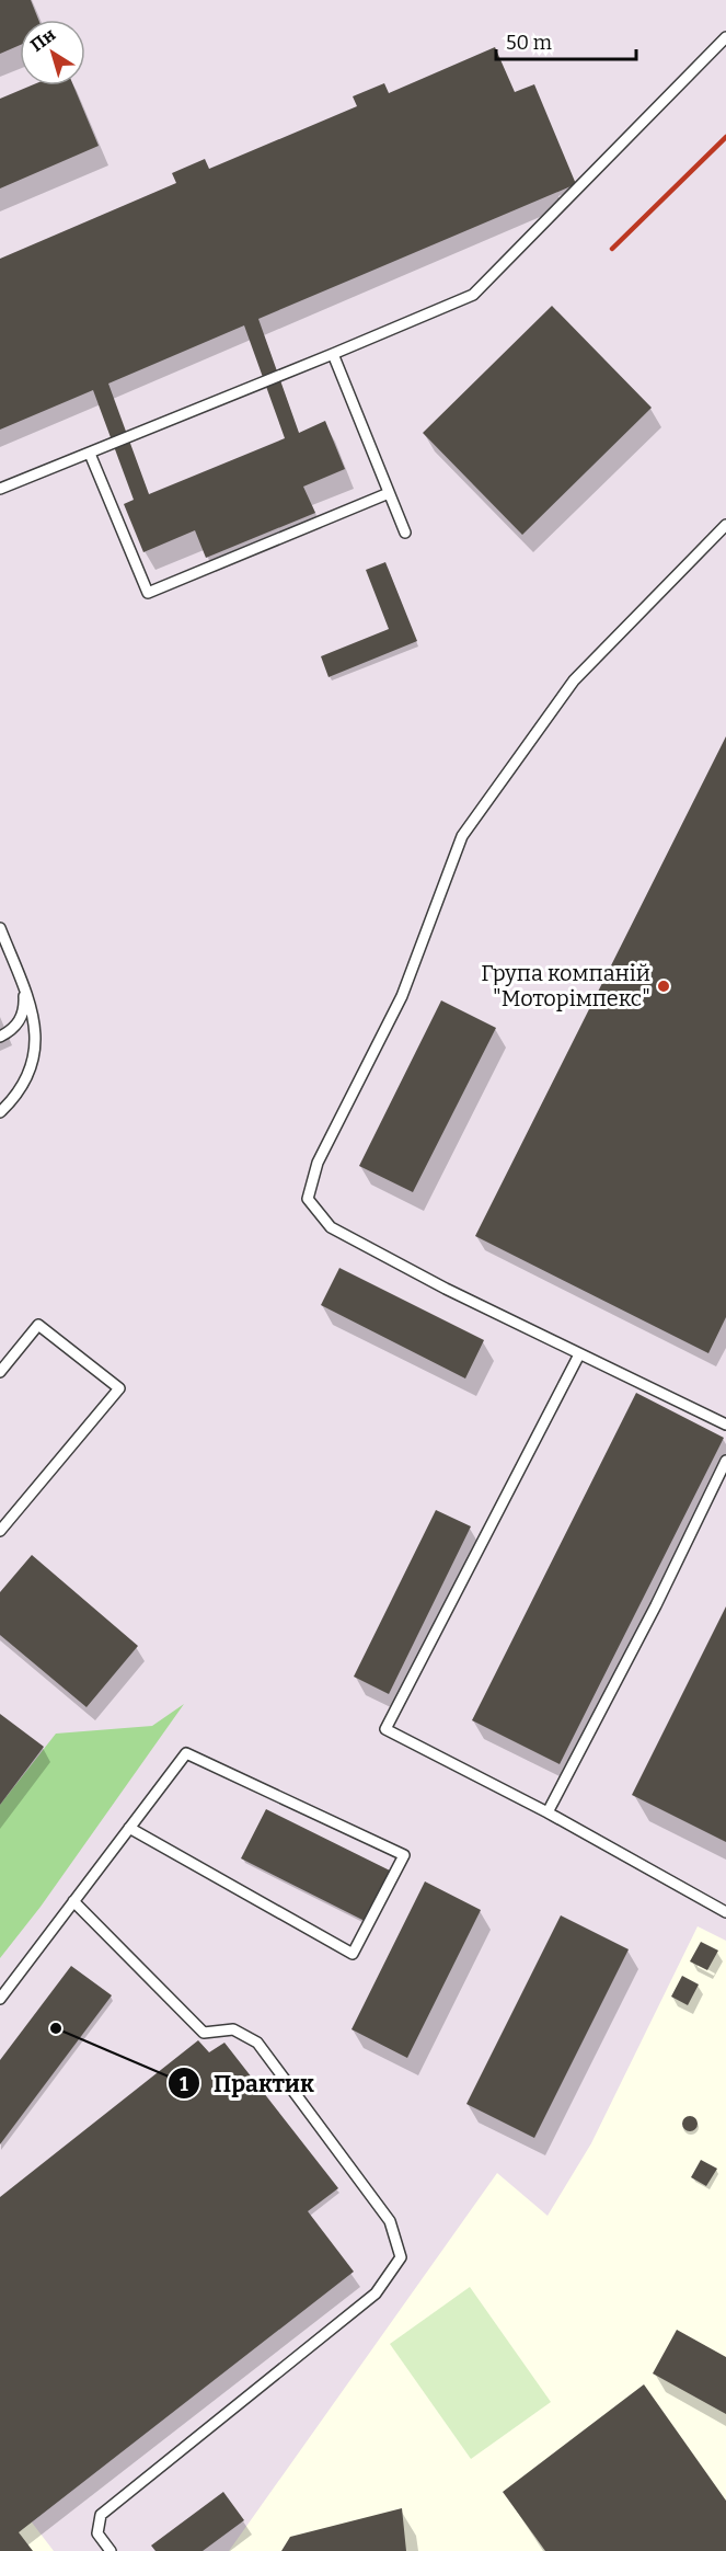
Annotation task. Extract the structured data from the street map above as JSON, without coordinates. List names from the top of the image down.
{
  "places": ["Група компаній \"Моторімпекс\"", "Практик"],
  "scale_bar": "50 m",
  "north": "top left"
}
